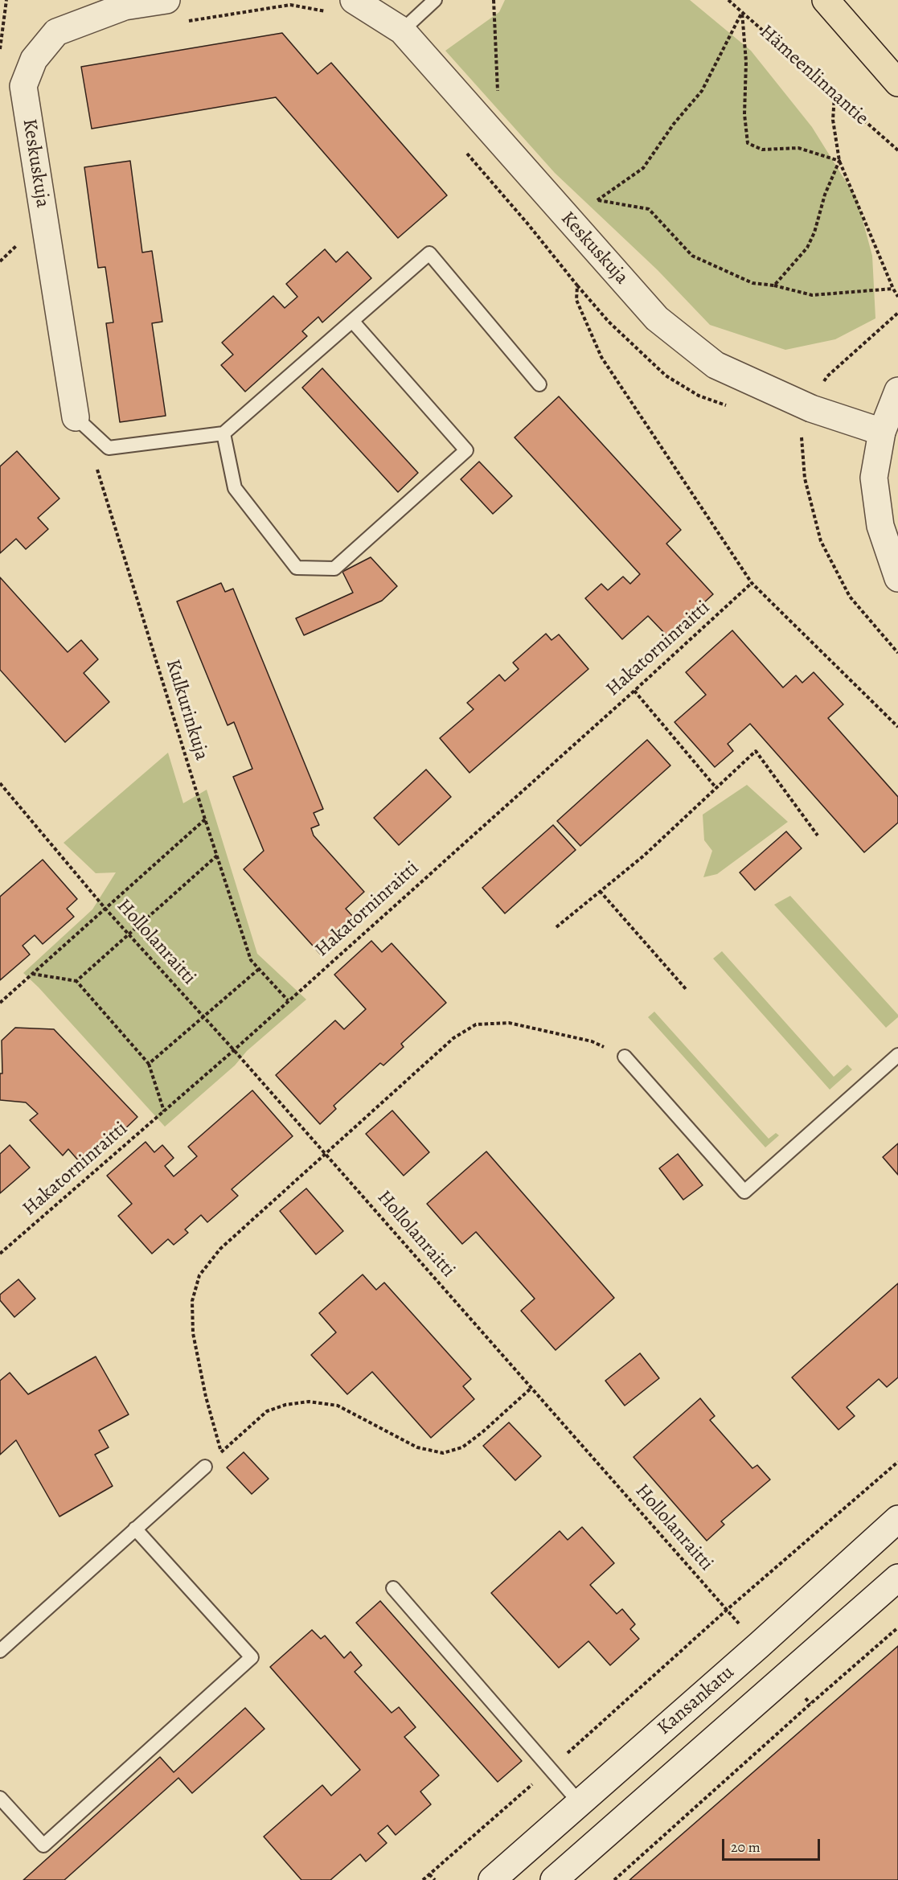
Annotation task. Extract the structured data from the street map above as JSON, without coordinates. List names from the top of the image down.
{
  "streets": {
    "street": ["Keskuskuja", "Kansankatu"],
    "path": [
      "Hämeenlinnantie",
      "Hakatorninraitti",
      "Kulkurinkuja",
      "Hollolanraitti"
    ]
  },
  "crossings": [
    ["Hakatorninraitti", "Kulkurinkuja"],
    ["Hakatorninraitti", "Hollolanraitti"],
    ["Hollolanraitti", "Kansankatu"]
  ],
  "scale_bar": "20 m"
}
